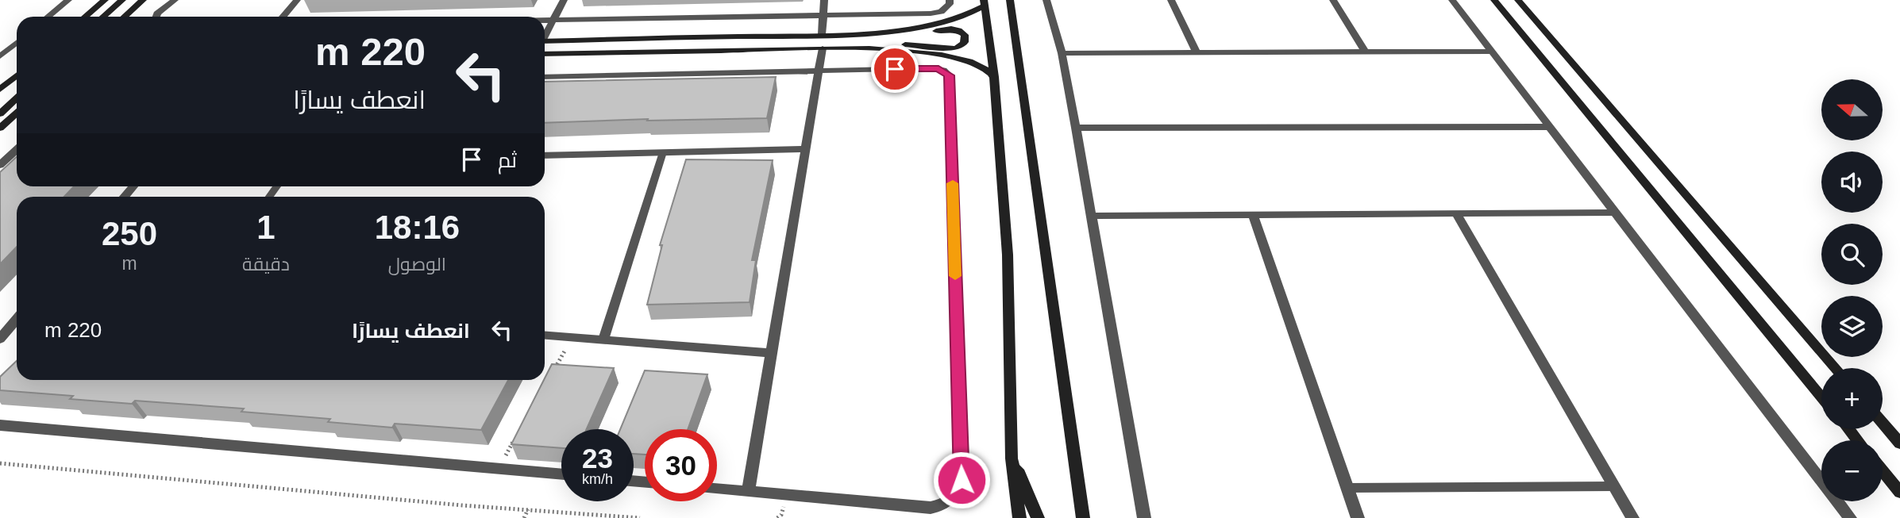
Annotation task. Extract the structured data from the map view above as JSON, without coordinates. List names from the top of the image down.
{
  "north": "left",
  "page": {
    "turn": ["220 m", "انعطف يسارًا"],
    "map_buttons": ["+", "−"],
    "then": "ثم",
    "eta": [
      "18:16",
      "الوصول",
      "1",
      "دقيقة",
      "250",
      "m"
    ],
    "list": [
      {
        "name": "انعطف يسارًا",
        "value": "220 m"
      }
    ],
    "speed": "23 km/h",
    "limit": "30"
  }
}
